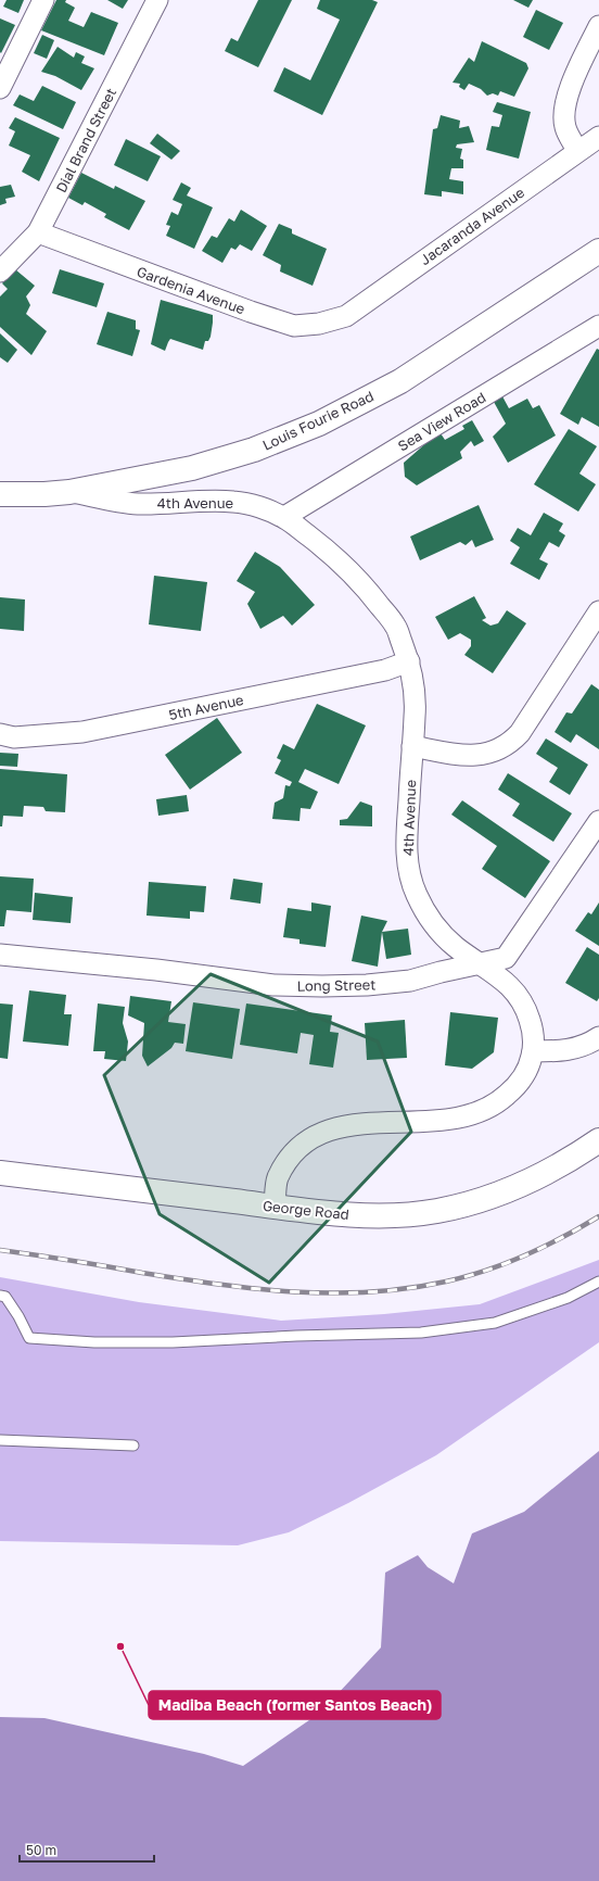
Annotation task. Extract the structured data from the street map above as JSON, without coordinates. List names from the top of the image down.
{
  "streets": {
    "main road": ["Louis Fourie Road", "George Road"],
    "street": [
      "Dial Brand Street",
      "Jacaranda Avenue",
      "Gardenia Avenue",
      "Sea View Road",
      "4th Avenue",
      "5th Avenue",
      "Long Street"
    ]
  },
  "crossings": [
    ["Dial Brand Street", "Gardenia Avenue"],
    ["Jacaranda Avenue", "Gardenia Avenue"],
    ["Louis Fourie Road", "4th Avenue"],
    ["Sea View Road", "4th Avenue"],
    ["4th Avenue", "5th Avenue"],
    ["4th Avenue", "Long Street"],
    ["4th Avenue", "George Road"]
  ],
  "places": ["Madiba Beach (former Santos Beach)"],
  "scale_bar": "50 m"
}
